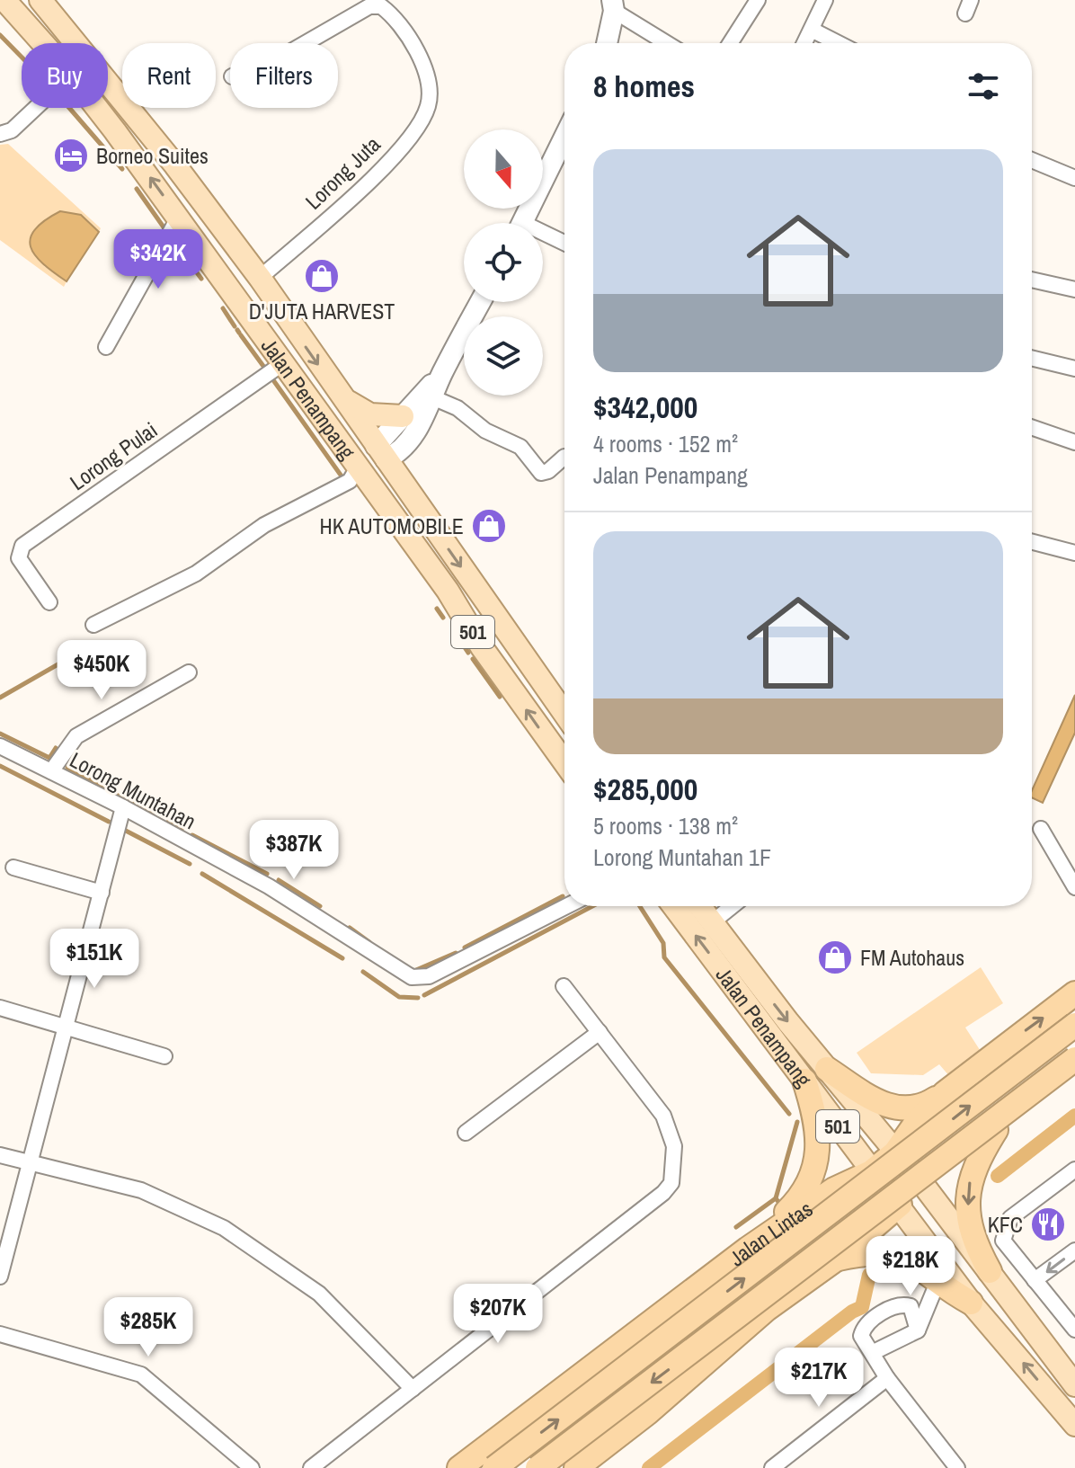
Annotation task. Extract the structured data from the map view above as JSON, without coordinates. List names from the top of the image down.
{
  "streets": {
    "highway": ["Jalan Lintas"],
    "main road": ["Jalan Penampang", "501"],
    "street": ["Lorong Juta", "Lorong Pulai", "Lorong Muntahan"]
  },
  "crossings": [
    ["Lorong Juta", "Jalan Penampang"],
    ["Jalan Penampang", "Lorong Pulai"],
    ["Jalan Penampang", "Jalan Lintas"]
  ],
  "places": {
    "hotel": ["Borneo Suites"],
    "shop": ["D'JUTA HARVEST", "HK AUTOMOBILE", "FM Autohaus"],
    "restaurant": ["KFC"]
  },
  "north": "bottom",
  "page": {
    "chip": ["Buy", "Rent", "Filters"],
    "heading": "8 homes",
    "list": [
      {
        "name": "$342,000",
        "note": "4 rooms · 152 m² · Jalan Penampang"
      },
      {
        "name": "$285,000",
        "note": "5 rooms · 138 m² · Lorong Muntahan 1F"
      }
    ],
    "price": [
      "$342K",
      "$450K",
      "$387K",
      "$151K",
      "$218K",
      "$207K",
      "$285K",
      "$217K"
    ]
  }
}
